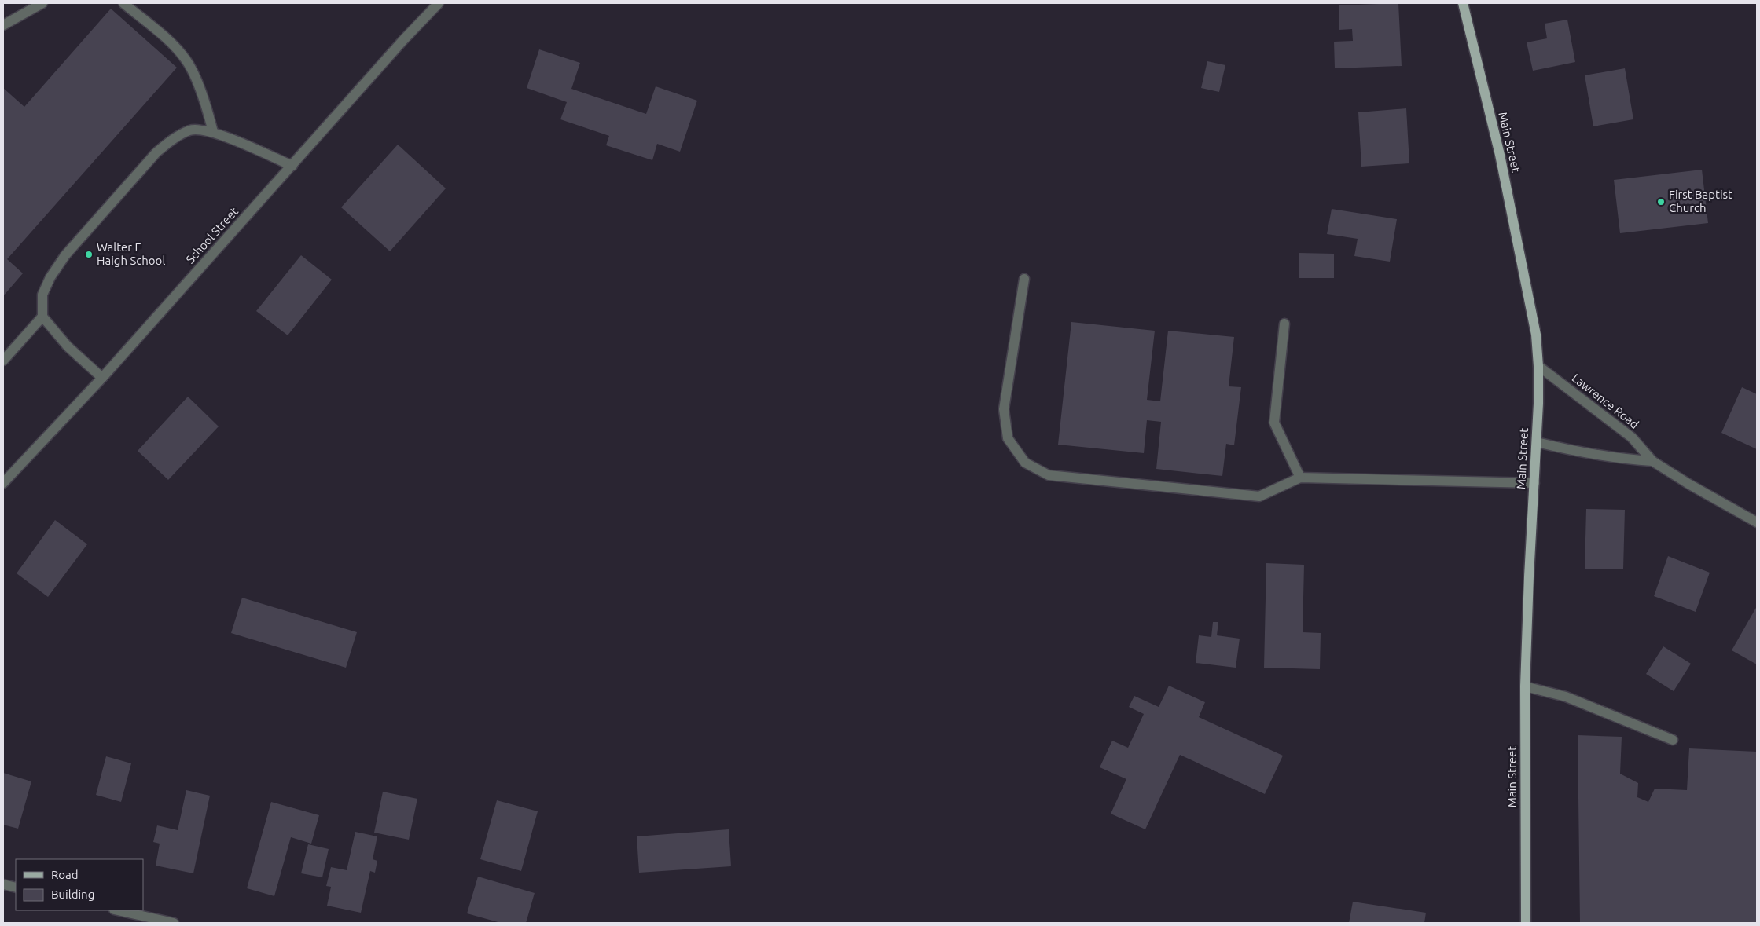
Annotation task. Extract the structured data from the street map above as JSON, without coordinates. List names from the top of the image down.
{
  "streets": {
    "main road": ["Main Street"],
    "street": ["School Street", "Lawrence Road"]
  },
  "crossings": [
    ["Main Street", "Lawrence Road"]
  ],
  "places": ["First Baptist Church", "Walter F Haigh School"],
  "legend": ["Road", "Building"]
}
